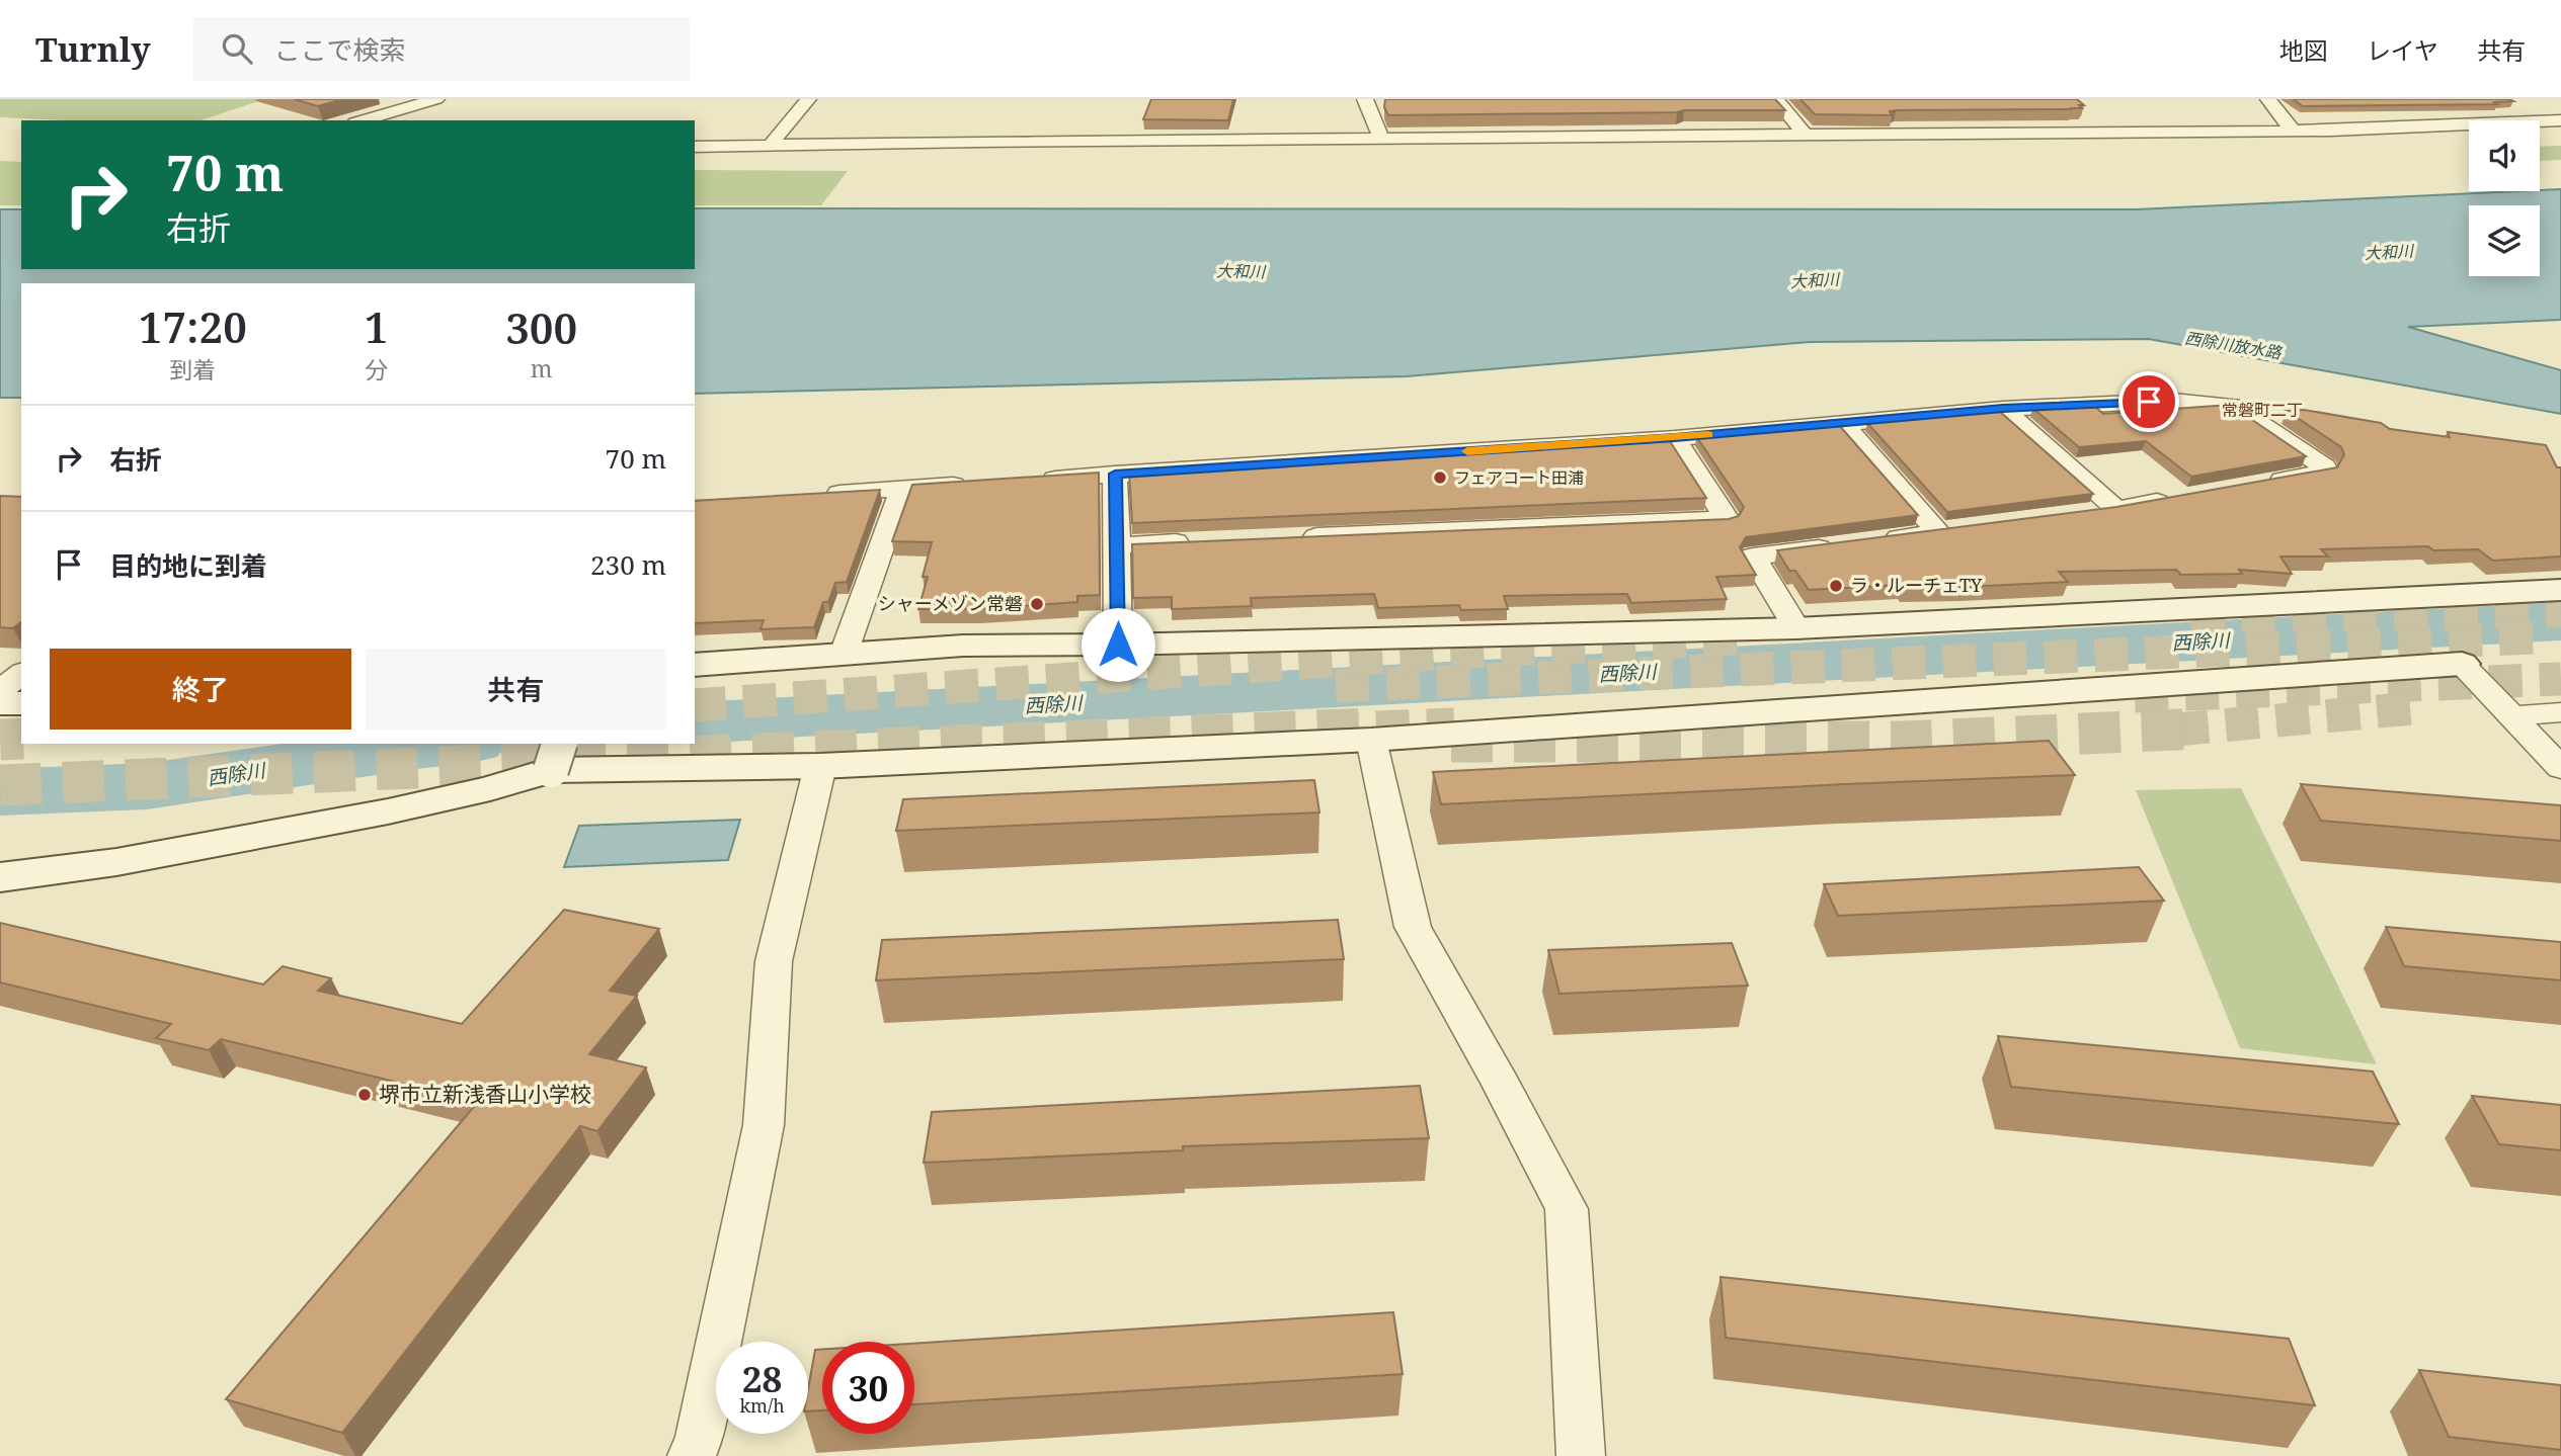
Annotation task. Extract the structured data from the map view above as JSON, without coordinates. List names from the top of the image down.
{
  "districts": ["常磐町二丁"],
  "water": ["大和川", "西除川放水路", "西除川"],
  "places": [
    "フェアコート田浦",
    "ラ・ルーチェTY",
    "シャーメゾン常磐",
    "堺市立新浅香山小学校"
  ],
  "page": {
    "header": "Turnly",
    "search": "ここで検索",
    "nav": ["地図", "レイヤ", "共有"],
    "turn": ["70 m", "右折"],
    "eta": [
      "17:20",
      "到着",
      "1",
      "分",
      "300",
      "m"
    ],
    "list": [
      {
        "name": "右折",
        "value": "70 m"
      },
      {
        "name": "目的地に到着",
        "value": "230 m"
      }
    ],
    "buttons": ["終了", "共有"],
    "speed": "28 km/h",
    "limit": "30"
  }
}
